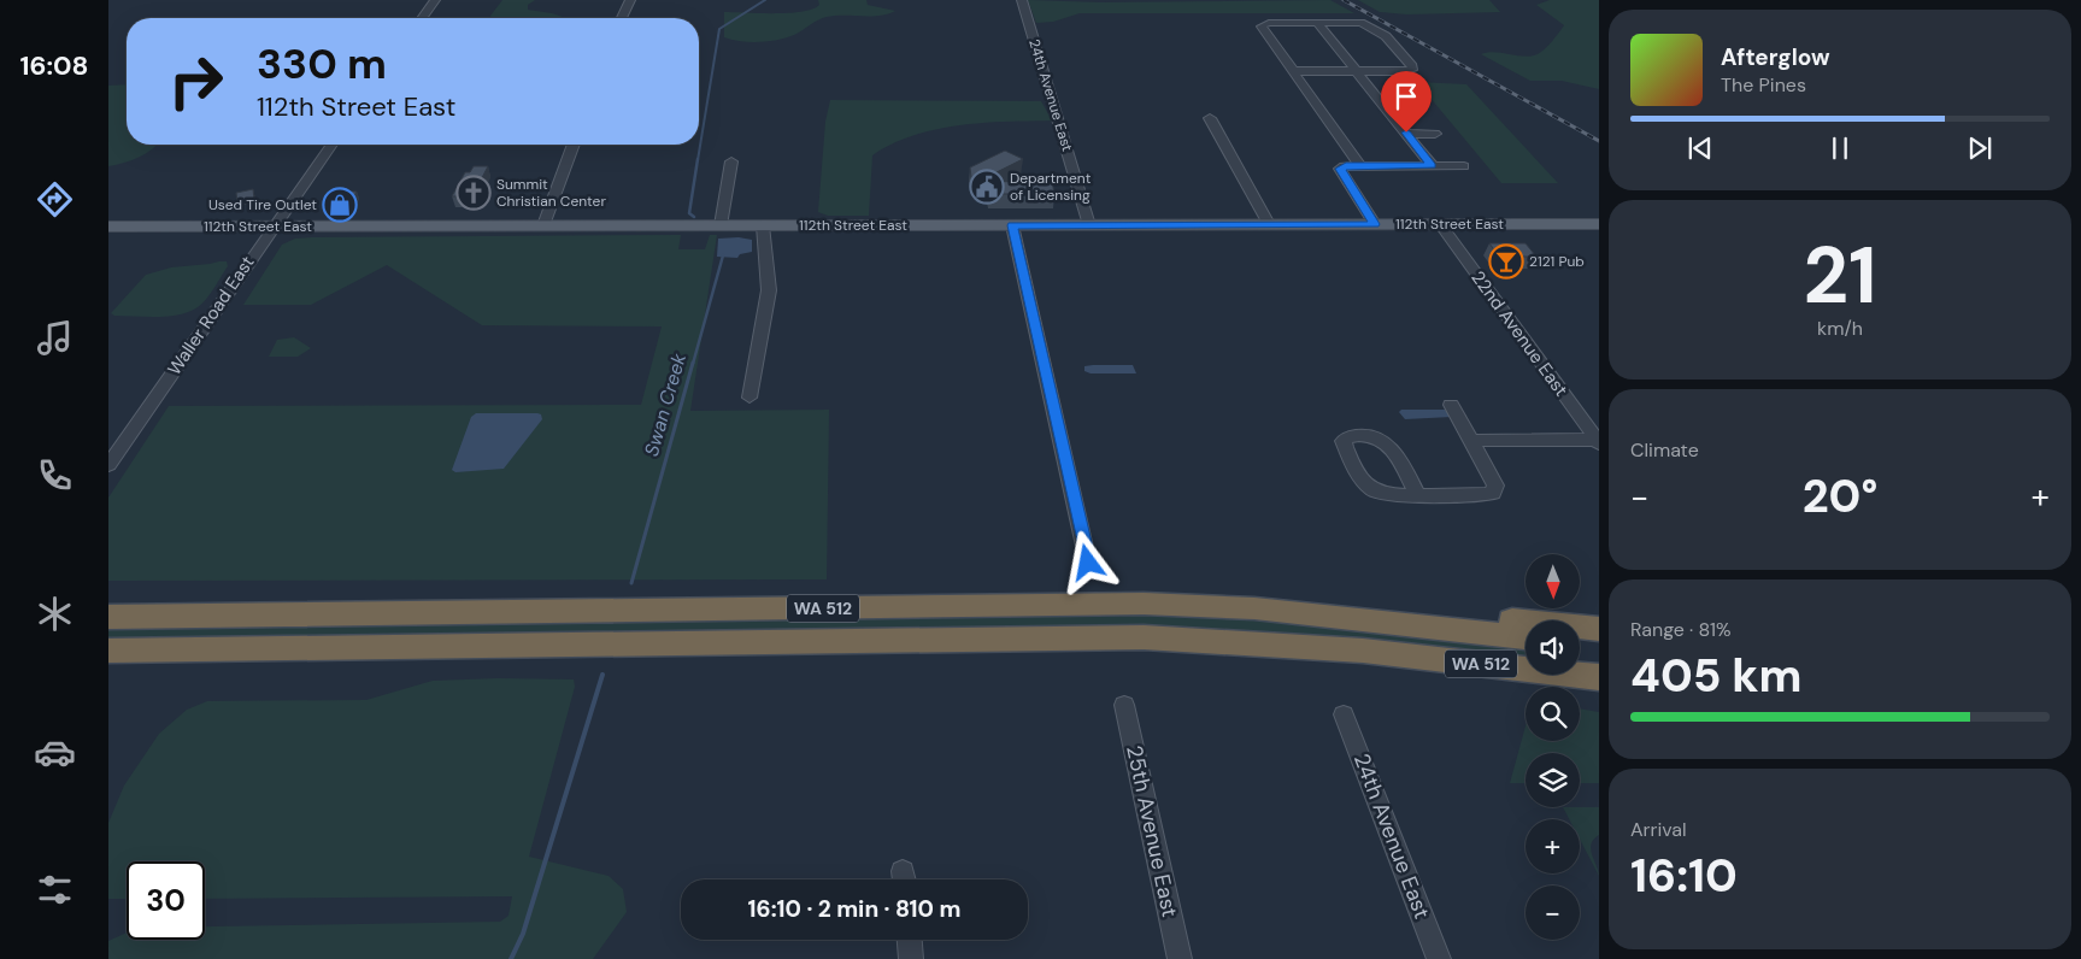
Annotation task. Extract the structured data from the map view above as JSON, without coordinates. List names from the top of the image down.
{
  "streets": {
    "highway": ["WA 512"],
    "main road": ["112th Street East"],
    "street": [
      "24th Avenue East",
      "Waller Road East",
      "22nd Avenue East",
      "25th Avenue East"
    ]
  },
  "crossings": [
    ["24th Avenue East", "112th Street East"],
    ["112th Street East", "Waller Road East"],
    ["112th Street East", "22nd Avenue East"]
  ],
  "water": ["Swan Creek"],
  "places": {
    "public building": ["Department of Licensing"],
    "church": ["Summit Christian Center"],
    "shop": ["Used Tire Outlet"],
    "bar": ["2121 Pub"]
  },
  "north": "bottom",
  "page": {
    "tabs": "16:08",
    "turn": ["330 m", "112th Street East"],
    "song": ["Afterglow", "The Pines"],
    "tile": [
      ["21", "km/h"],
      "Climate",
      ["Range · 81%", "405 km"],
      ["Arrival", "16:10"]
    ],
    "heat": ["−", "20°", "+"],
    "map_buttons": ["+", "−"],
    "limit": "30",
    "trip": "16:10 · 2 min · 810 m"
  }
}
